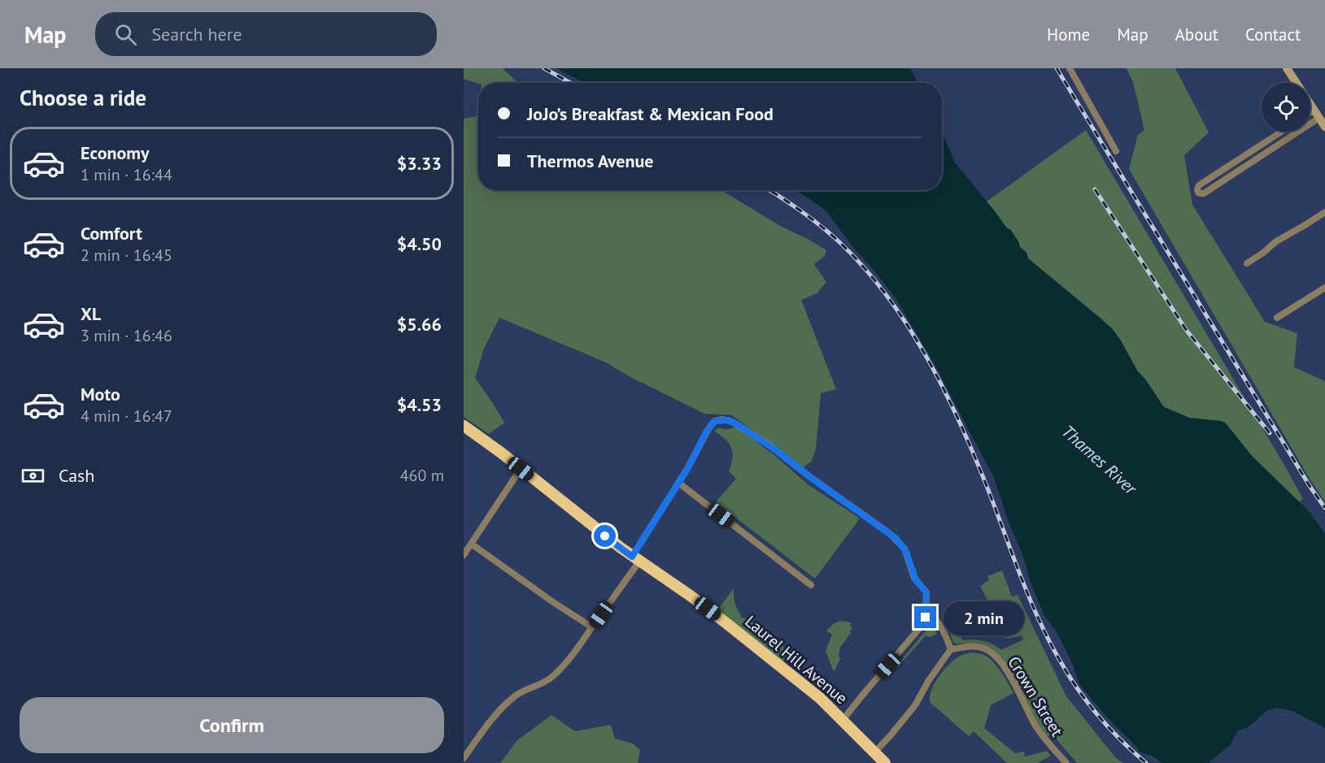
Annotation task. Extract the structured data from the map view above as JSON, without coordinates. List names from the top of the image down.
{
  "streets": {
    "highway": ["Laurel Hill Avenue"],
    "street": ["Crown Street"]
  },
  "water": ["Thames River"],
  "page": {
    "header": "Map",
    "search": "Search here",
    "nav": [
      "Home",
      "Map",
      "About",
      "Contact"
    ],
    "heading": "Choose a ride",
    "banner": ["JoJo’s Breakfast & Mexican Food", "Thermos Avenue"],
    "list": [
      {
        "name": "Economy",
        "note": "1 min · 16:44",
        "value": "$3.33"
      },
      {
        "name": "Comfort",
        "note": "2 min · 16:45",
        "value": "$4.50"
      },
      {
        "name": "XL",
        "note": "3 min · 16:46",
        "value": "$5.66"
      },
      {
        "name": "Moto",
        "note": "4 min · 16:47",
        "value": "$4.53"
      }
    ],
    "pay": ["Cash", "460 m"],
    "bubble": "2 min",
    "buttons": "Confirm"
  }
}
